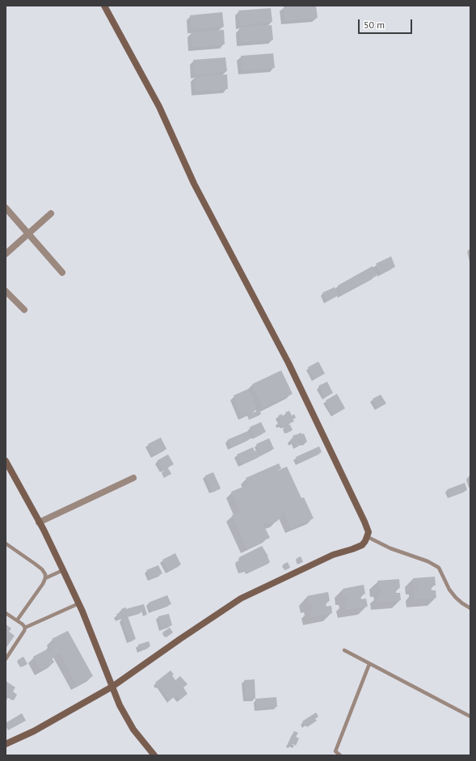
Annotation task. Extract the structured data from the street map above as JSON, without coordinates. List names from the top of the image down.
{
  "scale_bar": "50 m"
}
